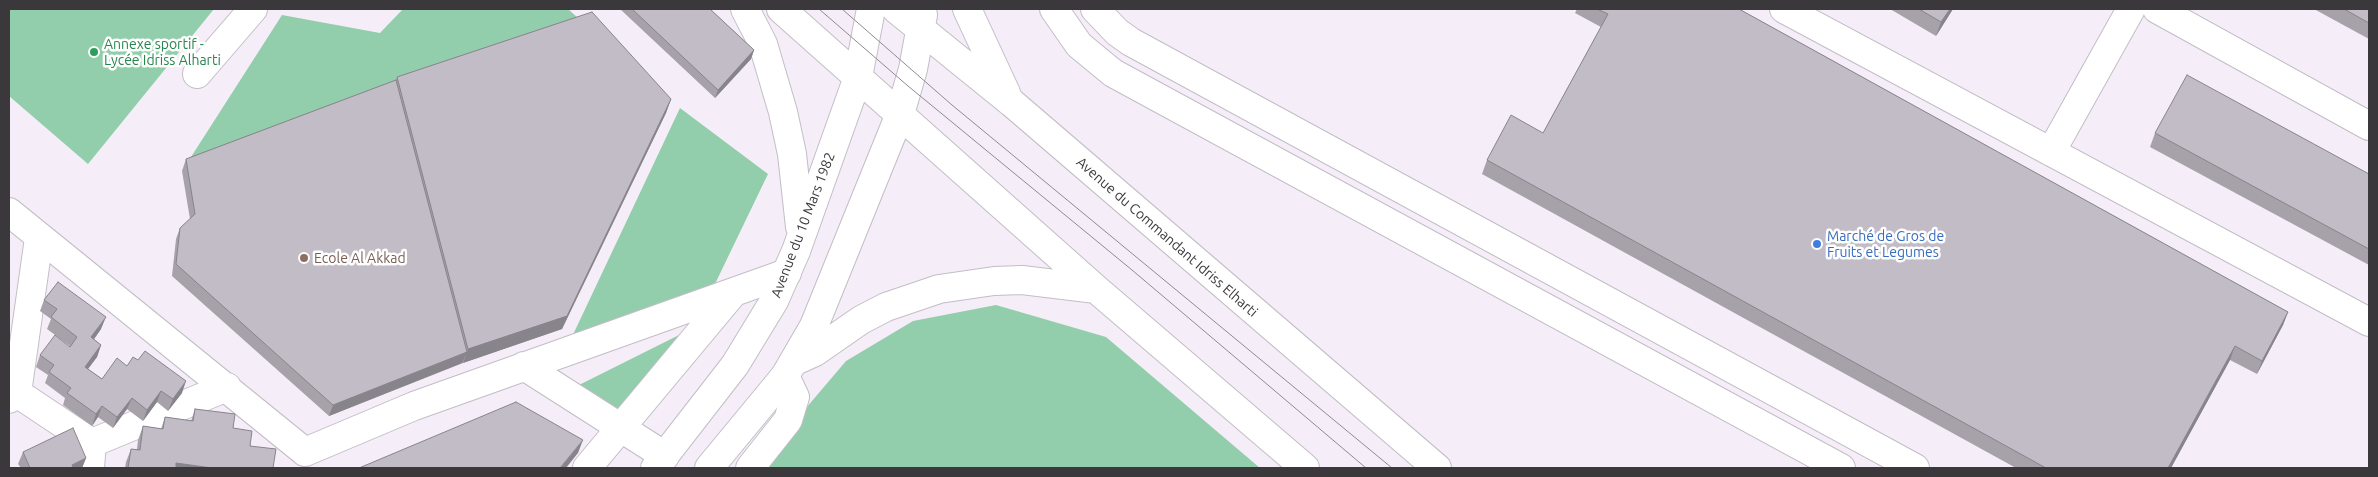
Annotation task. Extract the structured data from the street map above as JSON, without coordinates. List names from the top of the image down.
{
  "streets": {
    "main road": ["Avenue du 10 Mars 1982", "Avenue du Commandant Idriss Elharti"]
  },
  "places": ["Annexe sportif - Lycée Idriss Alharti", "Marché de Gros de Fruits et Legumes", "Ecole Al Akkad"]
}
